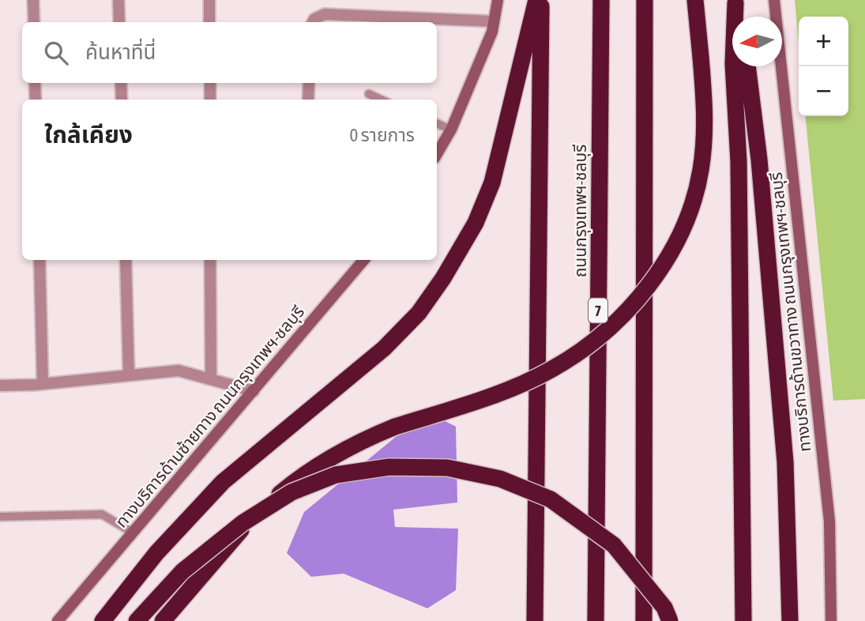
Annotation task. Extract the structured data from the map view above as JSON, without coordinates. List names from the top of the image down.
{
  "streets": {
    "highway": ["ถนนกรุงเทพฯ-ชลบุรี", "7"],
    "main road": ["ทางบริการด้านขวาทาง ถนนกรุงเทพฯ-ชลบุรี", "ทางบริการด้านซ้ายทาง ถนนกรุงเทพฯ-ชลบุรี"]
  },
  "north": "left",
  "page": {
    "map_buttons": ["+", "−"],
    "search": "ค้นหาที่นี่",
    "heading": ["ใกล้เคียง", "0 รายการ"]
  }
}
